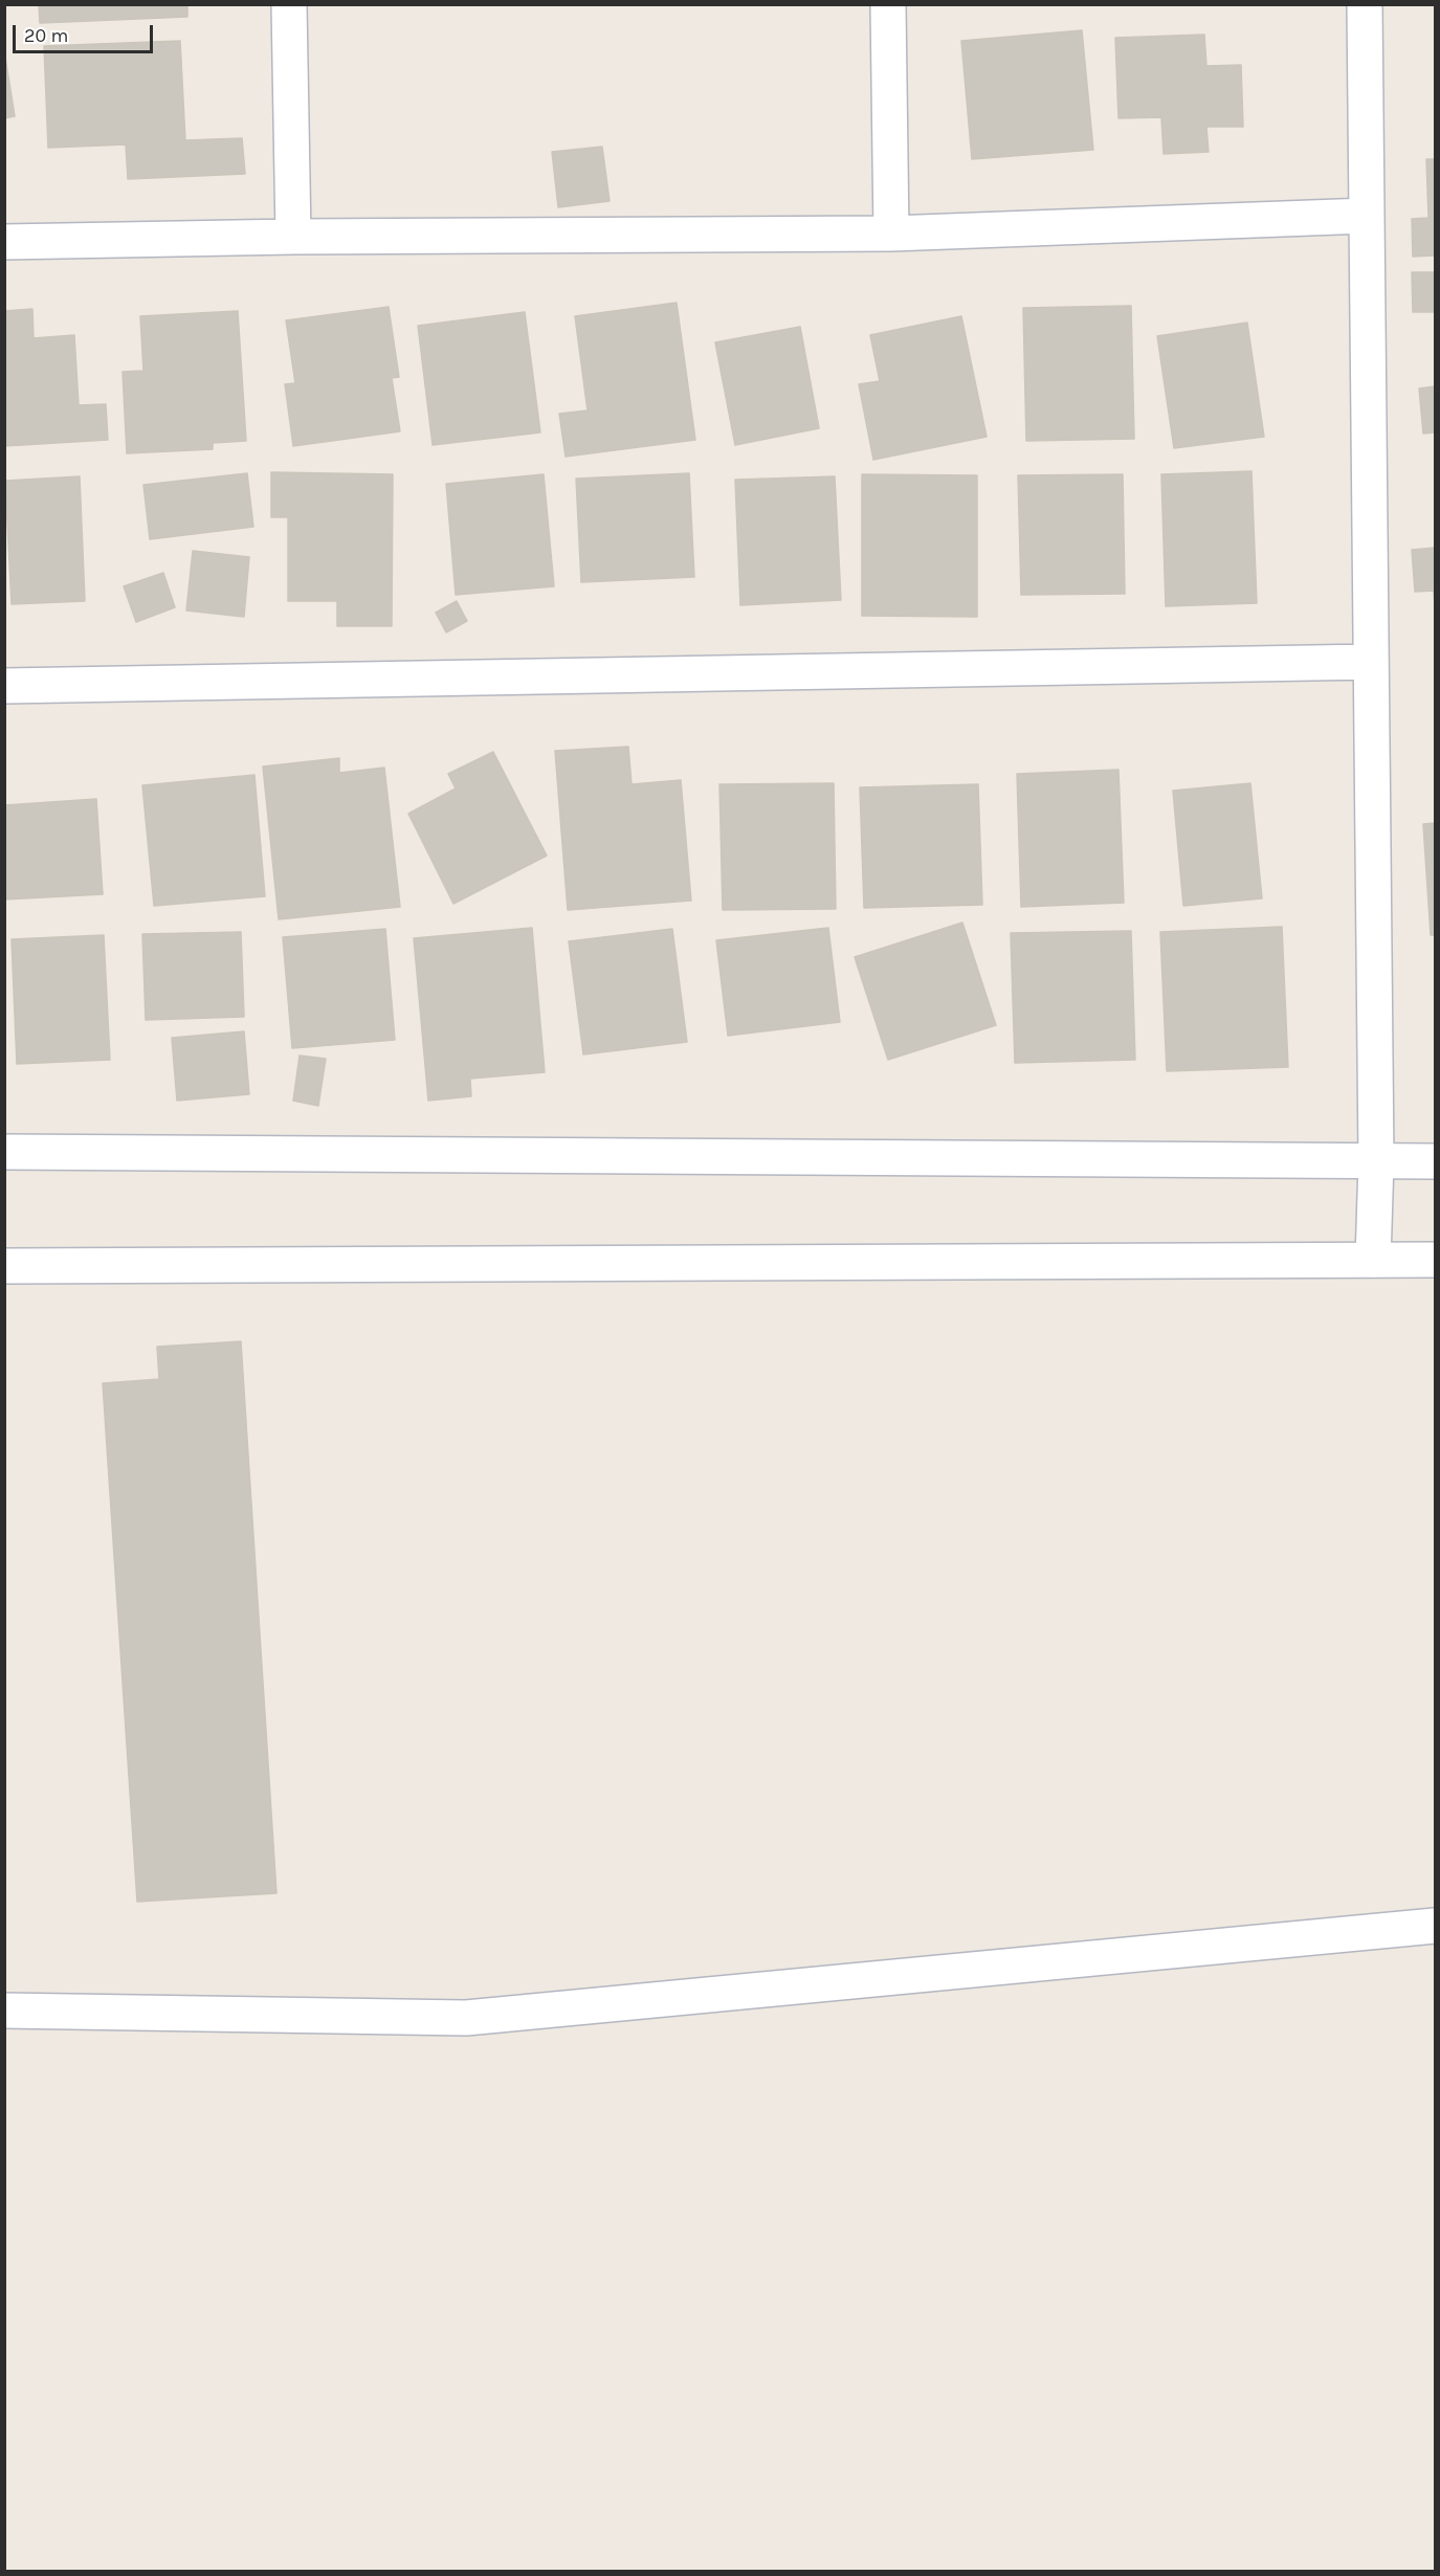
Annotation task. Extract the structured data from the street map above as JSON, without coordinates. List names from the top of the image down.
{
  "scale_bar": "20 m"
}
